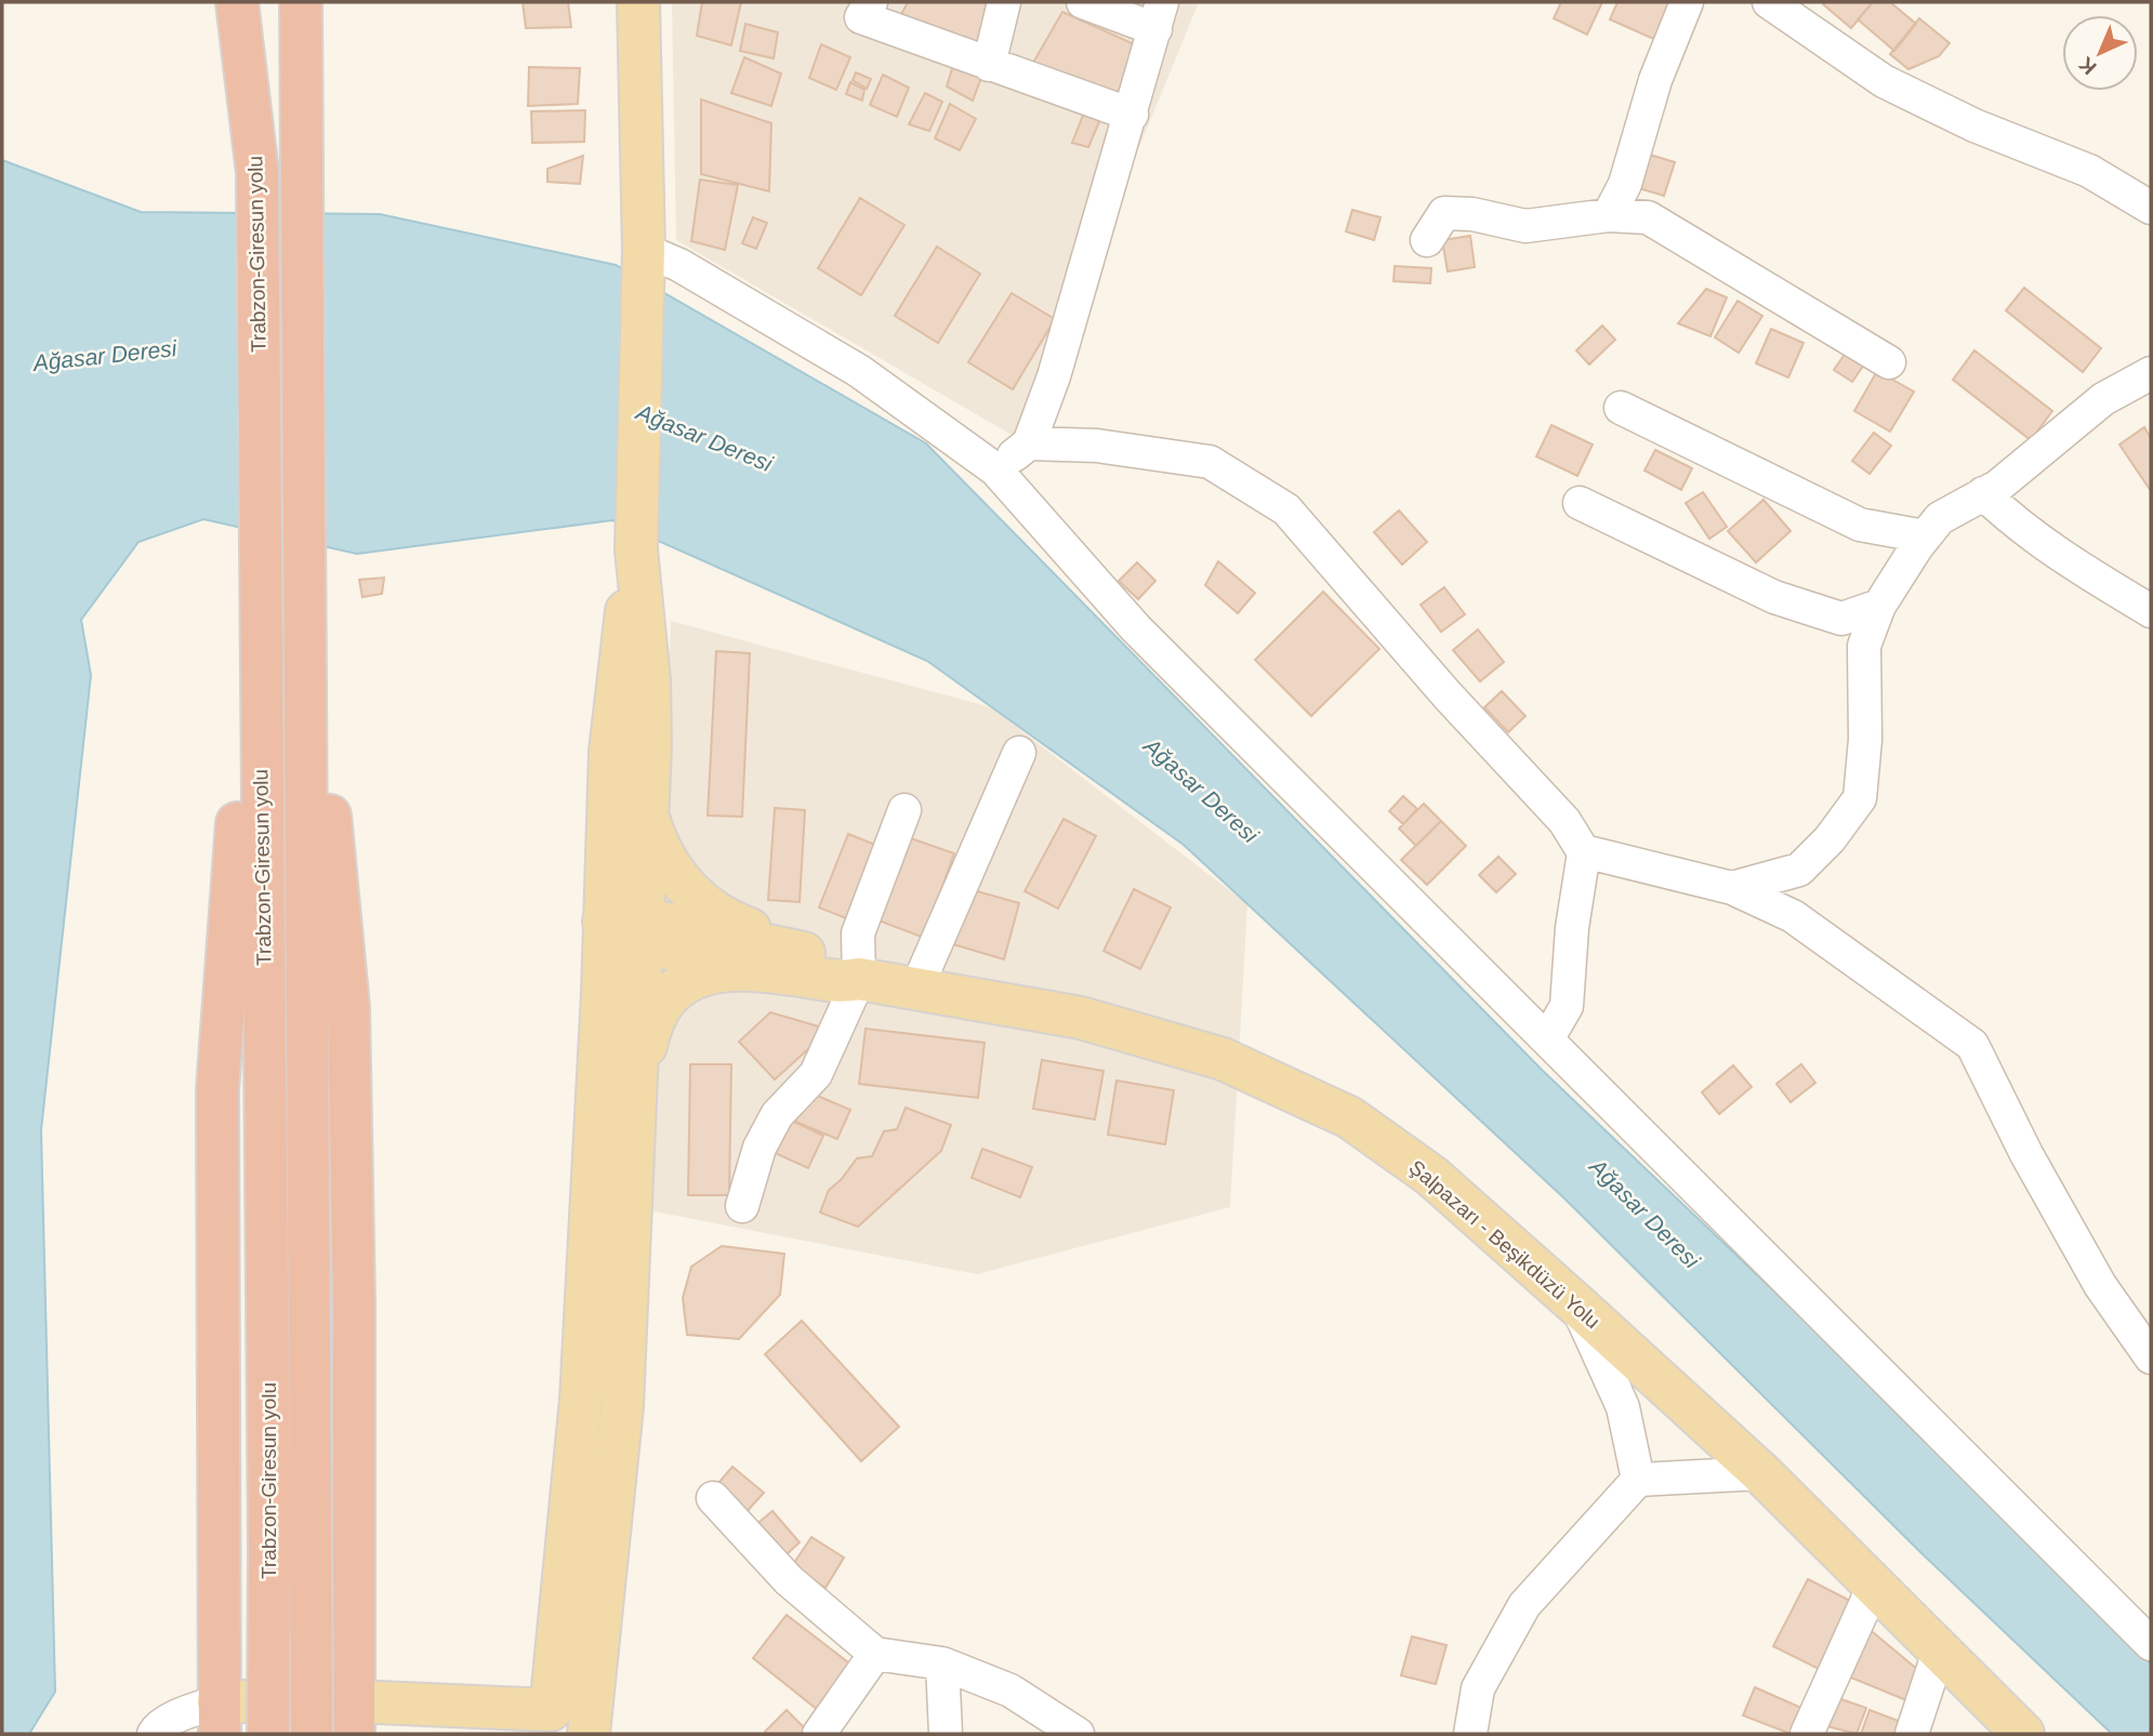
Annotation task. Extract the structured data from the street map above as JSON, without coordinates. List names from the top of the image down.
{
  "streets": {
    "highway": ["Trabzon-Giresun yolu"],
    "main road": ["Şalpazarı - Beşikdüzü Yolu"]
  },
  "water": ["Ağasar Deresi"],
  "north": "bottom left"
}
